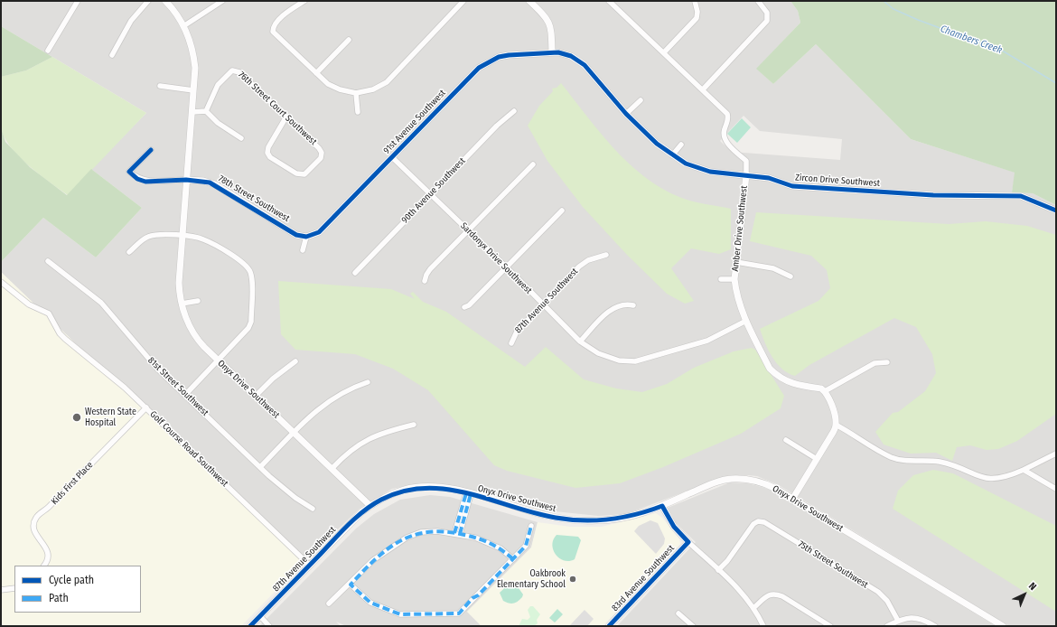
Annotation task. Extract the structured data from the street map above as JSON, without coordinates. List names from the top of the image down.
{
  "streets": {
    "street": [
      "76th Street Court Southwest",
      "91st Avenue Southwest",
      "Zircon Drive Southwest",
      "90th Avenue Southwest",
      "78th Street Southwest",
      "Amber Drive Southwest",
      "Sardonyx Drive Southwest",
      "87th Avenue Southwest",
      "81st Street Southwest",
      "Onyx Drive Southwest",
      "Golf Course Road Southwest",
      "Kids First Place",
      "75th Street Southwest",
      "83rd Avenue Southwest"
    ]
  },
  "crossings": [
    ["91st Avenue Southwest", "Zircon Drive Southwest"],
    ["91st Avenue Southwest", "78th Street Southwest"],
    ["91st Avenue Southwest", "Sardonyx Drive Southwest"],
    ["Zircon Drive Southwest", "Amber Drive Southwest"],
    ["90th Avenue Southwest", "Sardonyx Drive Southwest"],
    ["78th Street Southwest", "Onyx Drive Southwest"],
    ["Amber Drive Southwest", "Sardonyx Drive Southwest"],
    ["Sardonyx Drive Southwest", "87th Avenue Southwest"],
    ["87th Avenue Southwest", "Onyx Drive Southwest"],
    ["87th Avenue Southwest", "Golf Course Road Southwest"],
    ["Golf Course Road Southwest", "Kids First Place"]
  ],
  "water": ["Chambers Creek"],
  "places": ["Western State Hospital", "Oakbrook Elementary School"],
  "legend": ["Cycle path", "Path"],
  "north": "top right"
}
